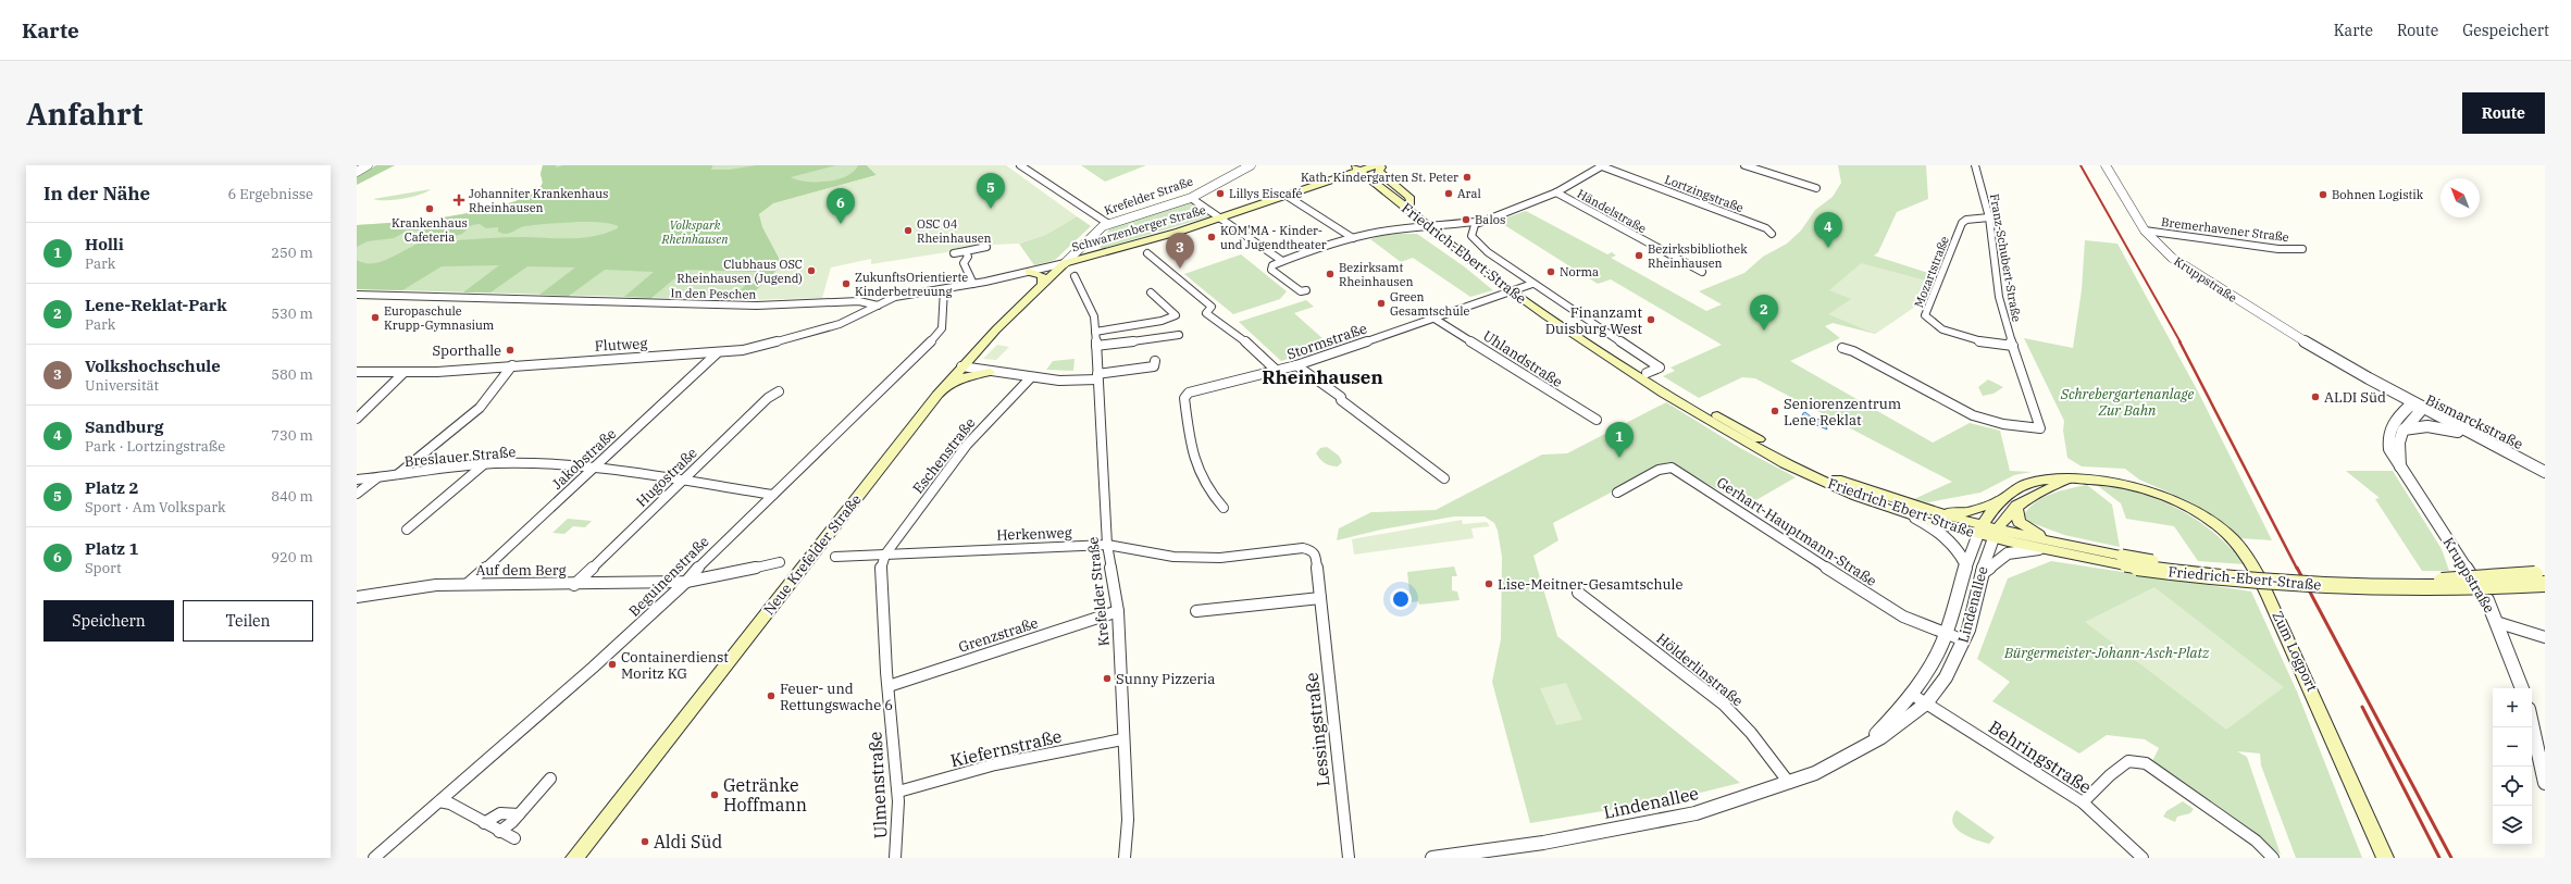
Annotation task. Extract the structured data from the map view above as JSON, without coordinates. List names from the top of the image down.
{
  "streets": {
    "main road": [
      "Schwarzenberger Straße",
      "Friedrich-Ebert-Straße",
      "Neue Krefelder Straße",
      "Zum Logport"
    ],
    "street": [
      "Lortzingstraße",
      "Krefelder Straße",
      "Händelstraße",
      "Bremerhavener Straße",
      "Franz-Schubert-Straße",
      "Mozartstraße",
      "Kruppstraße",
      "In den Peschen",
      "Stormstraße",
      "Flutweg",
      "Uhlandstraße",
      "Bismarckstraße",
      "Eschenstraße",
      "Breslauer Straße",
      "Jakobstraße",
      "Hugostraße",
      "Gerhart-Hauptmann-Straße",
      "Herkenweg",
      "Auf dem Berg",
      "Beguinenstraße",
      "Lindenallee",
      "Grenzstraße",
      "Hölderlinstraße",
      "Lessingstraße",
      "Kiefernstraße",
      "Behringstraße",
      "Ulmenstraße"
    ]
  },
  "crossings": [
    ["Krefelder Straße", "Schwarzenberger Straße"],
    ["Krefelder Straße", "Herkenweg"],
    ["Krefelder Straße", "Neue Krefelder Straße"],
    ["Krefelder Straße", "Grenzstraße"],
    ["Krefelder Straße", "Kiefernstraße"],
    ["Schwarzenberger Straße", "Friedrich-Ebert-Straße"],
    ["Schwarzenberger Straße", "Neue Krefelder Straße"],
    ["Bremerhavener Straße", "Kruppstraße"],
    ["Friedrich-Ebert-Straße", "Stormstraße"],
    ["Friedrich-Ebert-Straße", "Lindenallee"],
    ["Friedrich-Ebert-Straße", "Zum Logport"],
    ["Franz-Schubert-Straße", "Mozartstraße"],
    ["Kruppstraße", "Bismarckstraße"],
    ["In den Peschen", "Flutweg"],
    ["Stormstraße", "Uhlandstraße"],
    ["Flutweg", "Jakobstraße"],
    ["Eschenstraße", "Herkenweg"],
    ["Eschenstraße", "Ulmenstraße"],
    ["Breslauer Straße", "Jakobstraße"],
    ["Breslauer Straße", "Hugostraße"],
    ["Breslauer Straße", "Beguinenstraße"],
    ["Jakobstraße", "Auf dem Berg"],
    ["Hugostraße", "Auf dem Berg"],
    ["Gerhart-Hauptmann-Straße", "Lindenallee"],
    ["Herkenweg", "Lessingstraße"],
    ["Herkenweg", "Ulmenstraße"],
    ["Auf dem Berg", "Beguinenstraße"],
    ["Lindenallee", "Zum Logport"],
    ["Lindenallee", "Hölderlinstraße"],
    ["Lindenallee", "Behringstraße"],
    ["Grenzstraße", "Ulmenstraße"],
    ["Kiefernstraße", "Ulmenstraße"]
  ],
  "districts": ["Rheinhausen"],
  "parks": ["Volkspark Rheinhausen", "Schrebergartenanlage Zur Bahn", "Bürgermeister-Johann-Asch-Platz"],
  "places": {
    "other": [
      "Kath. Kindergarten St. Peter",
      "Lillys Eiscafé",
      "Aral",
      "Bohnen Logistik",
      "Krankenhaus Cafeteria",
      "Balos",
      "OSC 04 Rheinhausen",
      "KOM'MA - Kinder- und Jugendtheater",
      "Bezirksbibliothek Rheinhausen",
      "Clubhaus OSC Rheinhausen (Jugend)",
      "Norma",
      "Bezirksamt Rheinhausen",
      "ZukunftsOrientierte Kinderbetreuung",
      "Green Gesamtschule",
      "Europaschule Krupp-Gymnasium",
      "Finanzamt Duisburg West",
      "Sporthalle",
      "ALDI Süd",
      "Seniorenzentrum Lene Reklat",
      "Lise-Meitner-Gesamtschule",
      "Containerdienst Moritz KG",
      "Sunny Pizzeria",
      "Feuer- und Rettungswache 6",
      "Getränke Hoffmann",
      "Aldi Süd"
    ],
    "health": ["Johanniter Krankenhaus Rheinhausen"]
  },
  "north": "top left",
  "page": {
    "header": "Karte",
    "nav": ["Karte", "Route", "Gespeichert"],
    "buttons": [
      "Route",
      ["Speichern", "Teilen"]
    ],
    "title": "Anfahrt",
    "heading": ["In der Nähe", "6 Ergebnisse"],
    "pins": [
      "5",
      "6",
      "4",
      "3",
      "2",
      "1"
    ],
    "list": [
      {
        "mark": "1",
        "name": "Holli",
        "note": "Park",
        "value": "250 m"
      },
      {
        "mark": "2",
        "name": "Lene-Reklat-Park",
        "note": "Park",
        "value": "530 m"
      },
      {
        "mark": "3",
        "name": "Volkshochschule",
        "note": "Universität",
        "value": "580 m"
      },
      {
        "mark": "4",
        "name": "Sandburg",
        "note": "Park · Lortzingstraße",
        "value": "730 m"
      },
      {
        "mark": "5",
        "name": "Platz 2",
        "note": "Sport · Am Volkspark",
        "value": "840 m"
      },
      {
        "mark": "6",
        "name": "Platz 1",
        "note": "Sport",
        "value": "920 m"
      }
    ],
    "map_buttons": ["+", "−"]
  }
}
